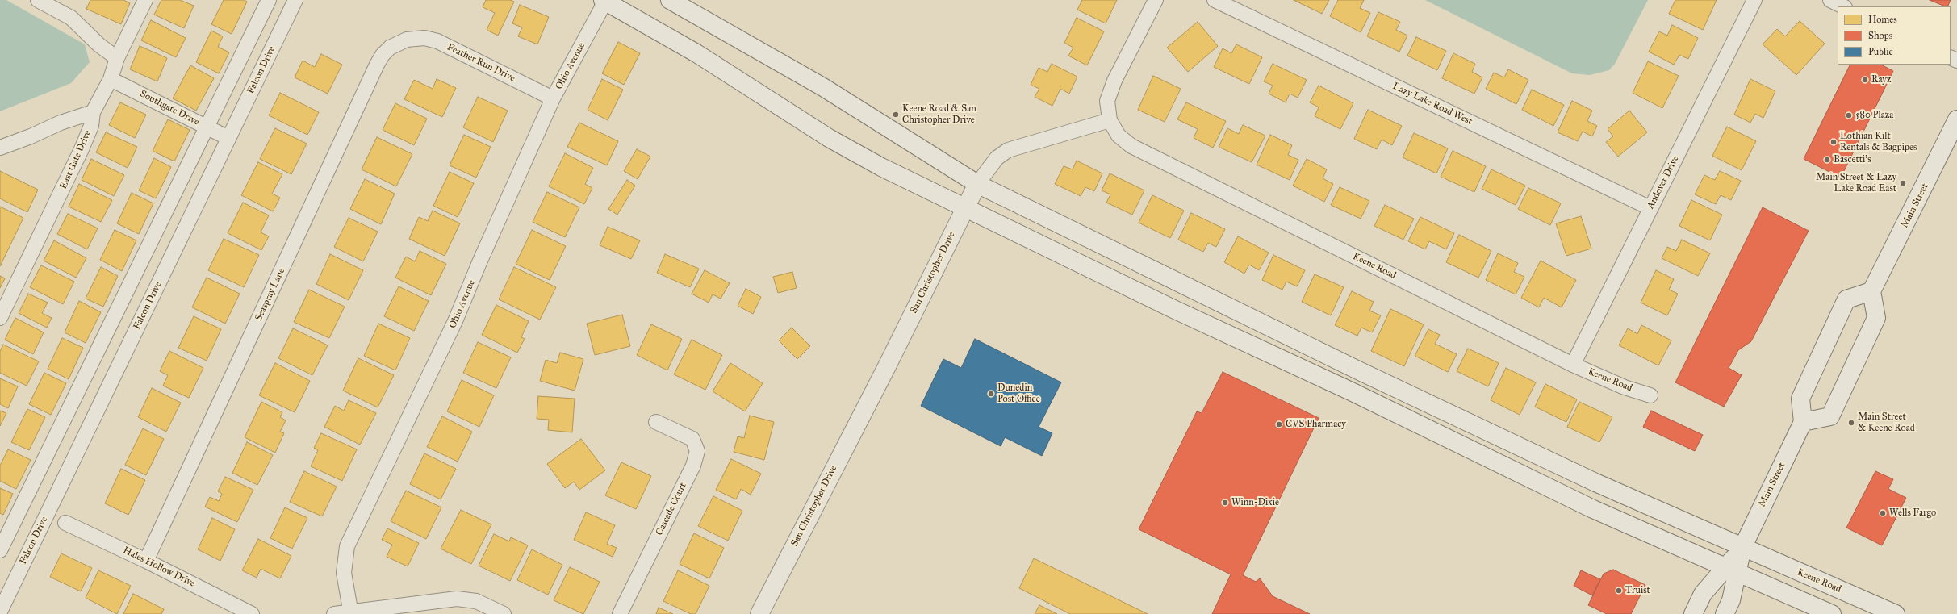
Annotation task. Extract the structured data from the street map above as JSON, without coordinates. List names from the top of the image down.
{
  "streets": {
    "main road": ["Main Street", "Keene Road", "San Christopher Drive"],
    "street": [
      "Feather Run Drive",
      "Ohio Avenue",
      "Falcon Drive",
      "Lazy Lake Road West",
      "Southgate Drive",
      "East Gate Drive",
      "Andover Drive",
      "Seaspray Lane",
      "Cascade Court",
      "Hales Hollow Drive"
    ]
  },
  "crossings": [
    ["Feather Run Drive", "Ohio Avenue"],
    ["Feather Run Drive", "Seaspray Lane"],
    ["Falcon Drive", "Southgate Drive"],
    ["Lazy Lake Road West", "Andover Drive"],
    ["Southgate Drive", "East Gate Drive"],
    ["Andover Drive", "Keene Road"],
    ["Main Street", "Keene Road"],
    ["Keene Road", "San Christopher Drive"],
    ["Seaspray Lane", "Hales Hollow Drive"]
  ],
  "places": [
    "Rayz",
    "Keene Road & San Christopher Drive",
    "580 Plaza",
    "Lothian Kilt Rentals & Bagpipes",
    "Bascetti's",
    "Main Street & Lazy Lake Road East",
    "Dunedin Post Office",
    "Main Street & Keene Road",
    "CVS Pharmacy",
    "Winn-Dixie",
    "Wells Fargo",
    "Truist"
  ],
  "legend": ["Homes", "Shops", "Public"]
}
